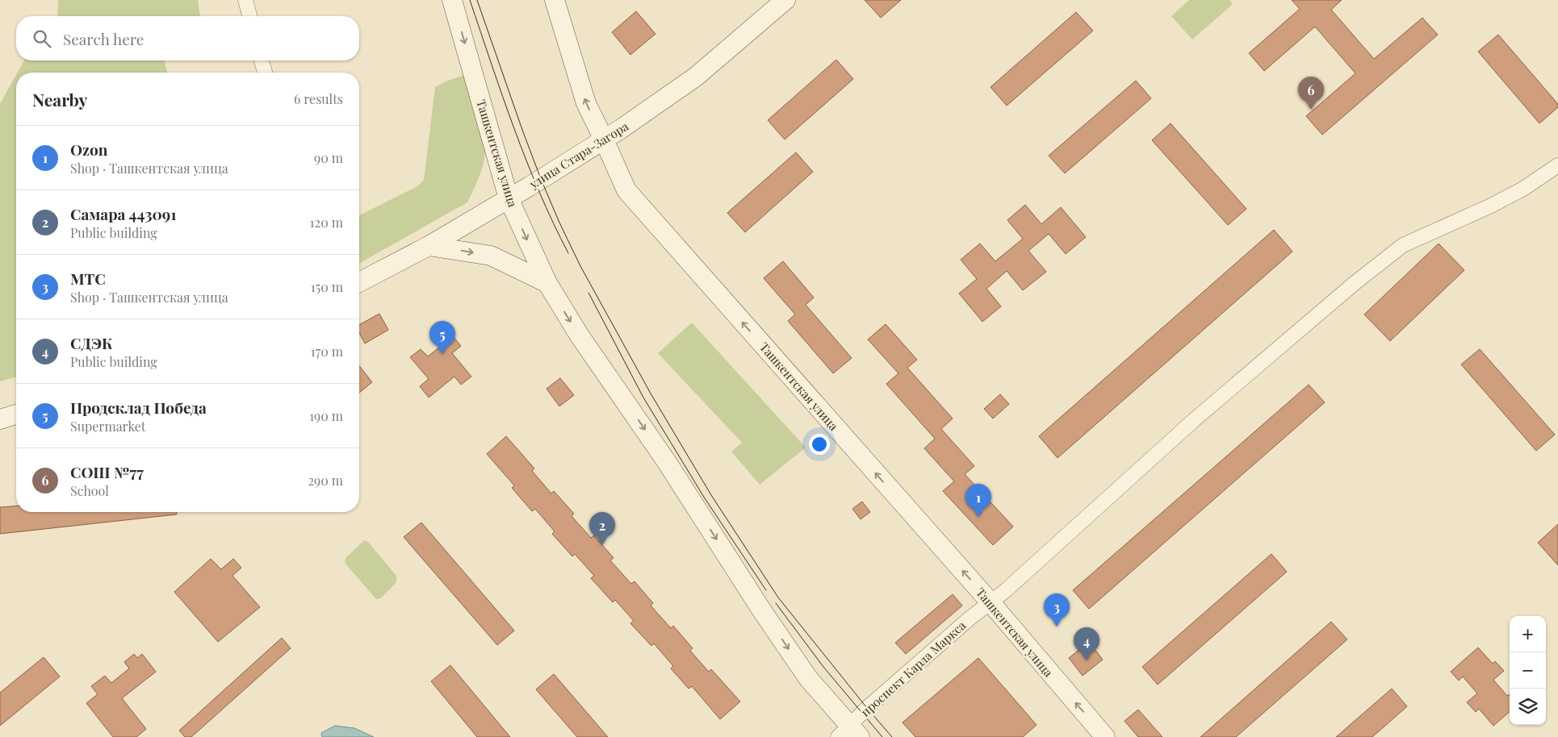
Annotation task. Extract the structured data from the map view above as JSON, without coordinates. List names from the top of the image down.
{
  "streets": {
    "main road": ["Ташкентская улица", "улица Стара-Загора"],
    "street": ["проспект Карла Маркса"]
  },
  "crossings": [
    ["Ташкентская улица", "улица Стара-Загора"],
    ["Ташкентская улица", "проспект Карла Маркса"]
  ],
  "page": {
    "search": "Search here",
    "heading": ["Nearby", "6 results"],
    "pins": [
      "6",
      "5",
      "1",
      "2",
      "3",
      "4"
    ],
    "list": [
      {
        "mark": "1",
        "name": "Ozon",
        "note": "Shop · Ташкентская улица",
        "value": "90 m"
      },
      {
        "mark": "2",
        "name": "Самара 443091",
        "note": "Public building",
        "value": "120 m"
      },
      {
        "mark": "3",
        "name": "МТС",
        "note": "Shop · Ташкентская улица",
        "value": "150 m"
      },
      {
        "mark": "4",
        "name": "СДЭК",
        "note": "Public building",
        "value": "170 m"
      },
      {
        "mark": "5",
        "name": "Продсклад Победа",
        "note": "Supermarket",
        "value": "190 m"
      },
      {
        "mark": "6",
        "name": "СОШ №77",
        "note": "School",
        "value": "290 m"
      }
    ],
    "map_buttons": ["+", "−"]
  }
}
